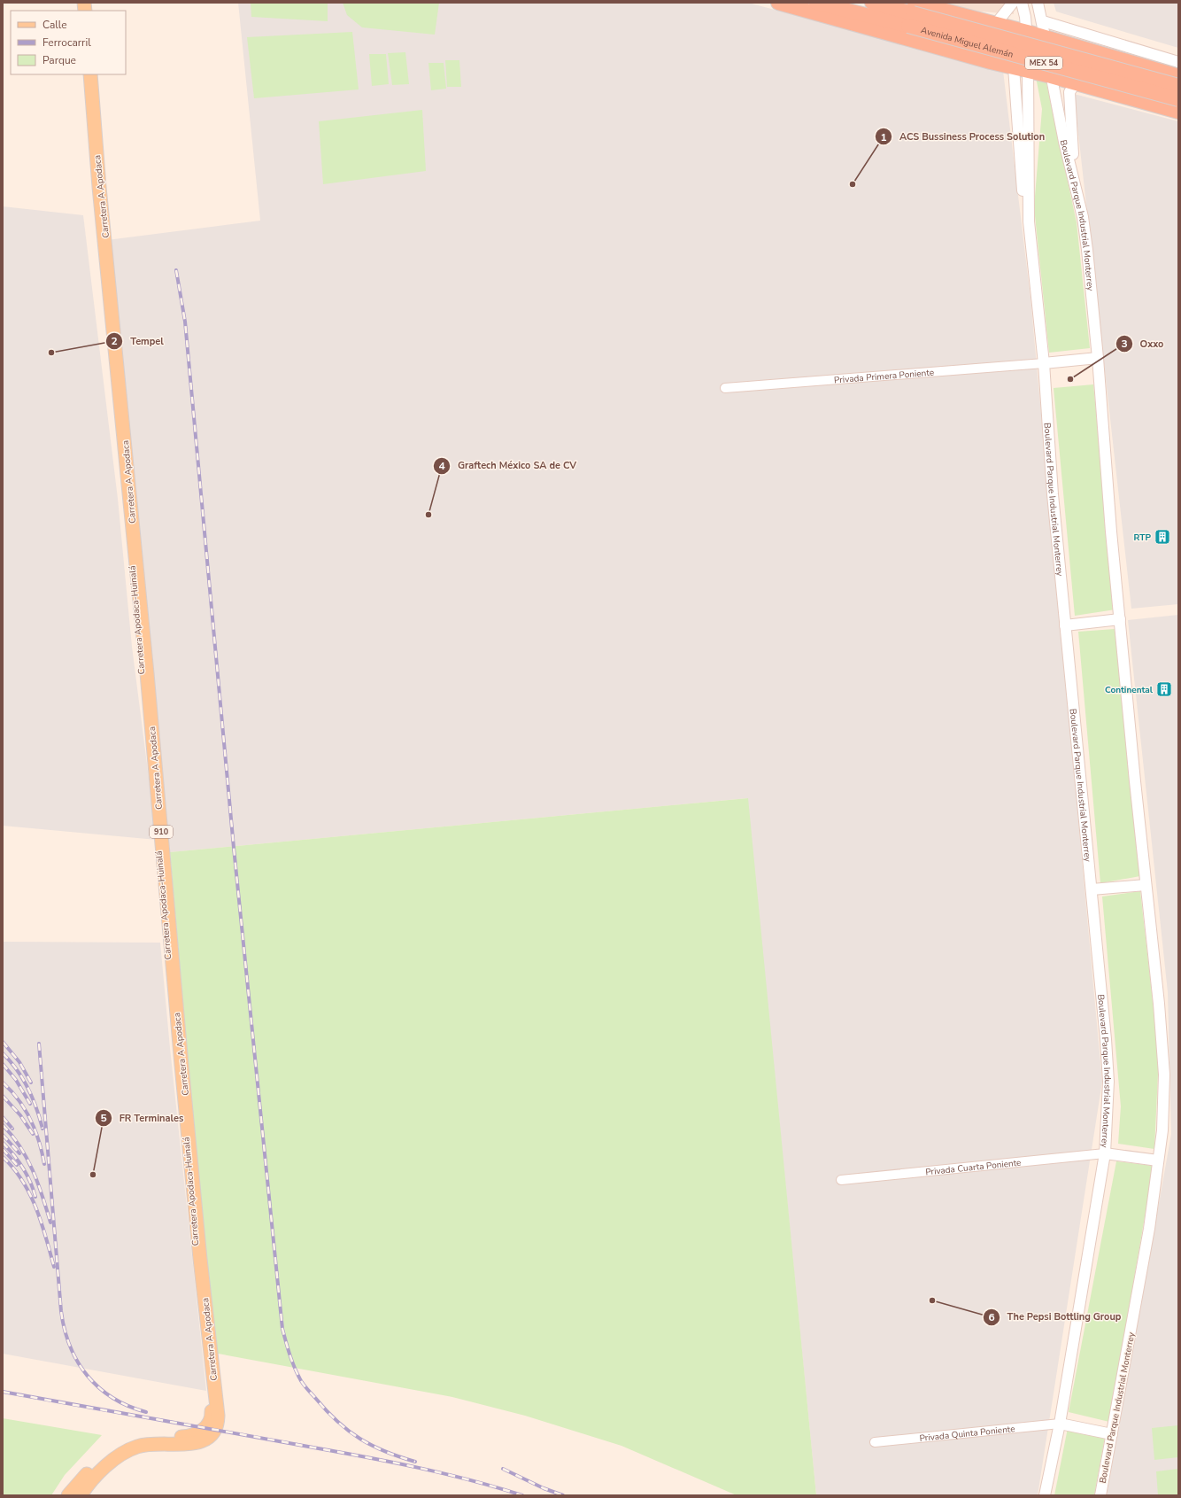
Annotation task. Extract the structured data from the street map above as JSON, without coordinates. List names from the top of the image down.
{
  "streets": {
    "highway": ["Avenida Miguel Alemán", "MEX 54"],
    "main road": ["Carretera A Apodaca", "Carretera Apodaca-Huinalá", "910"],
    "street": [
      "Boulevard Parque Industrial Monterrey",
      "Privada Primera Poniente",
      "Privada Cuarta Poniente",
      "Privada Quinta Poniente"
    ]
  },
  "crossings": [
    ["Boulevard Parque Industrial Monterrey", "Privada Primera Poniente"],
    ["Boulevard Parque Industrial Monterrey", "Privada Cuarta Poniente"],
    ["Boulevard Parque Industrial Monterrey", "Privada Quinta Poniente"]
  ],
  "places": {
    "other": [
      "ACS Bussiness Process Solution",
      "Tempel",
      "Oxxo",
      "Graftech México SA de CV",
      "FR Terminales",
      "The Pepsi Bottling Group"
    ],
    "building": ["RTP", "Continental"]
  },
  "legend": ["Calle", "Ferrocarril", "Parque"]
}
